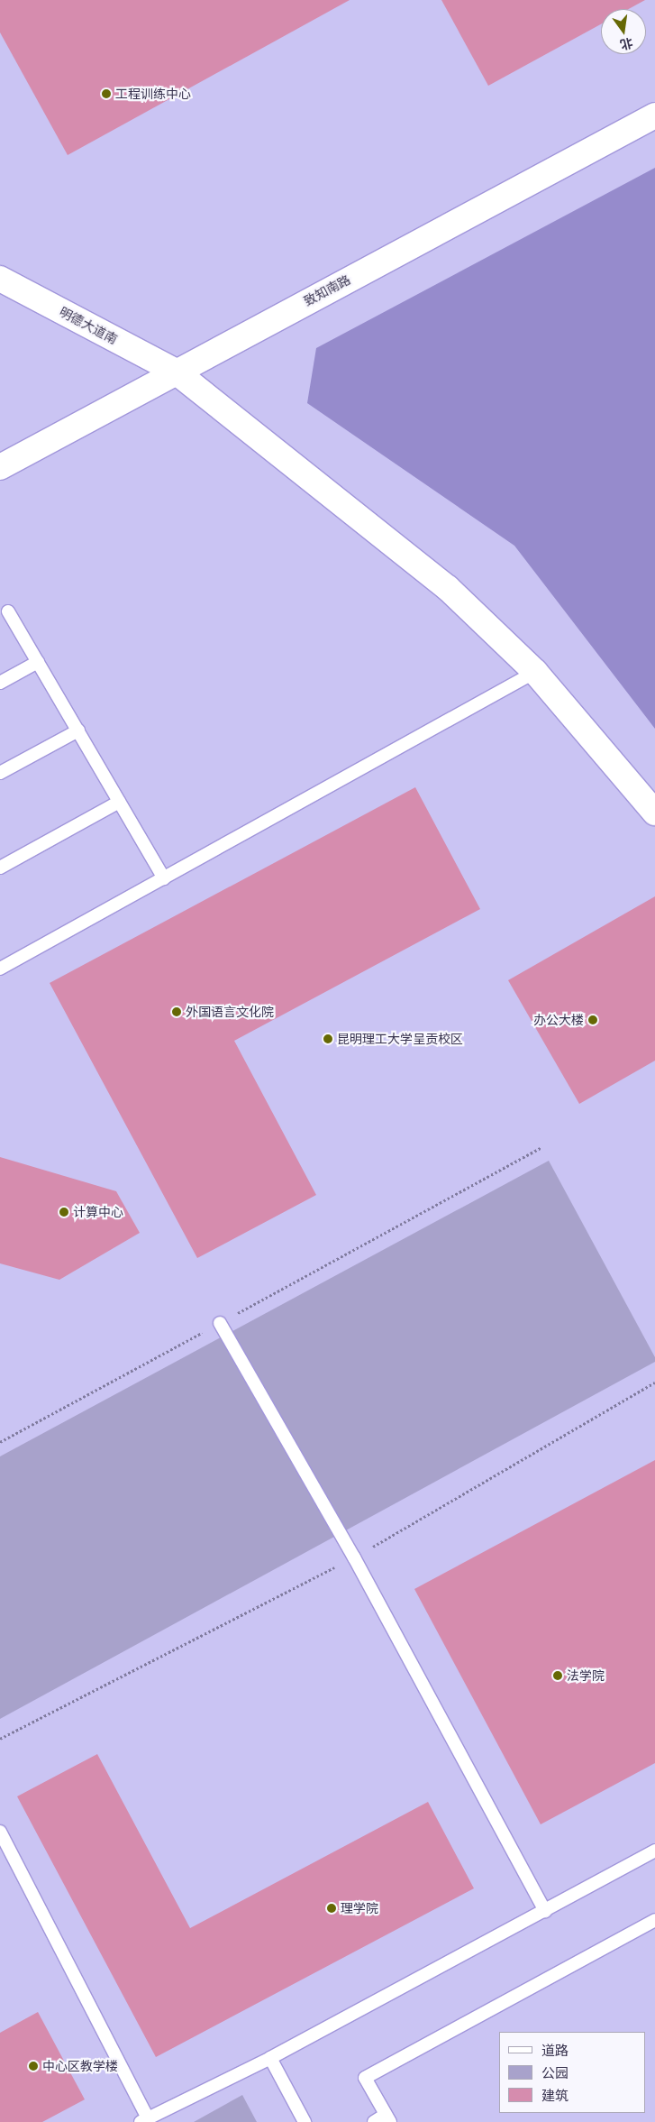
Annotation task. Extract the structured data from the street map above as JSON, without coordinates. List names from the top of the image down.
{
  "streets": {
    "street": ["致知南路", "明德大道南"]
  },
  "crossings": [
    ["致知南路", "明德大道南"]
  ],
  "places": [
    "工程训练中心",
    "外国语言文化院",
    "办公大楼",
    "昆明理工大学呈贡校区",
    "计算中心",
    "法学院",
    "理学院",
    "中心区教学楼"
  ],
  "legend": ["道路", "公园", "建筑"],
  "north": "bottom"
}
